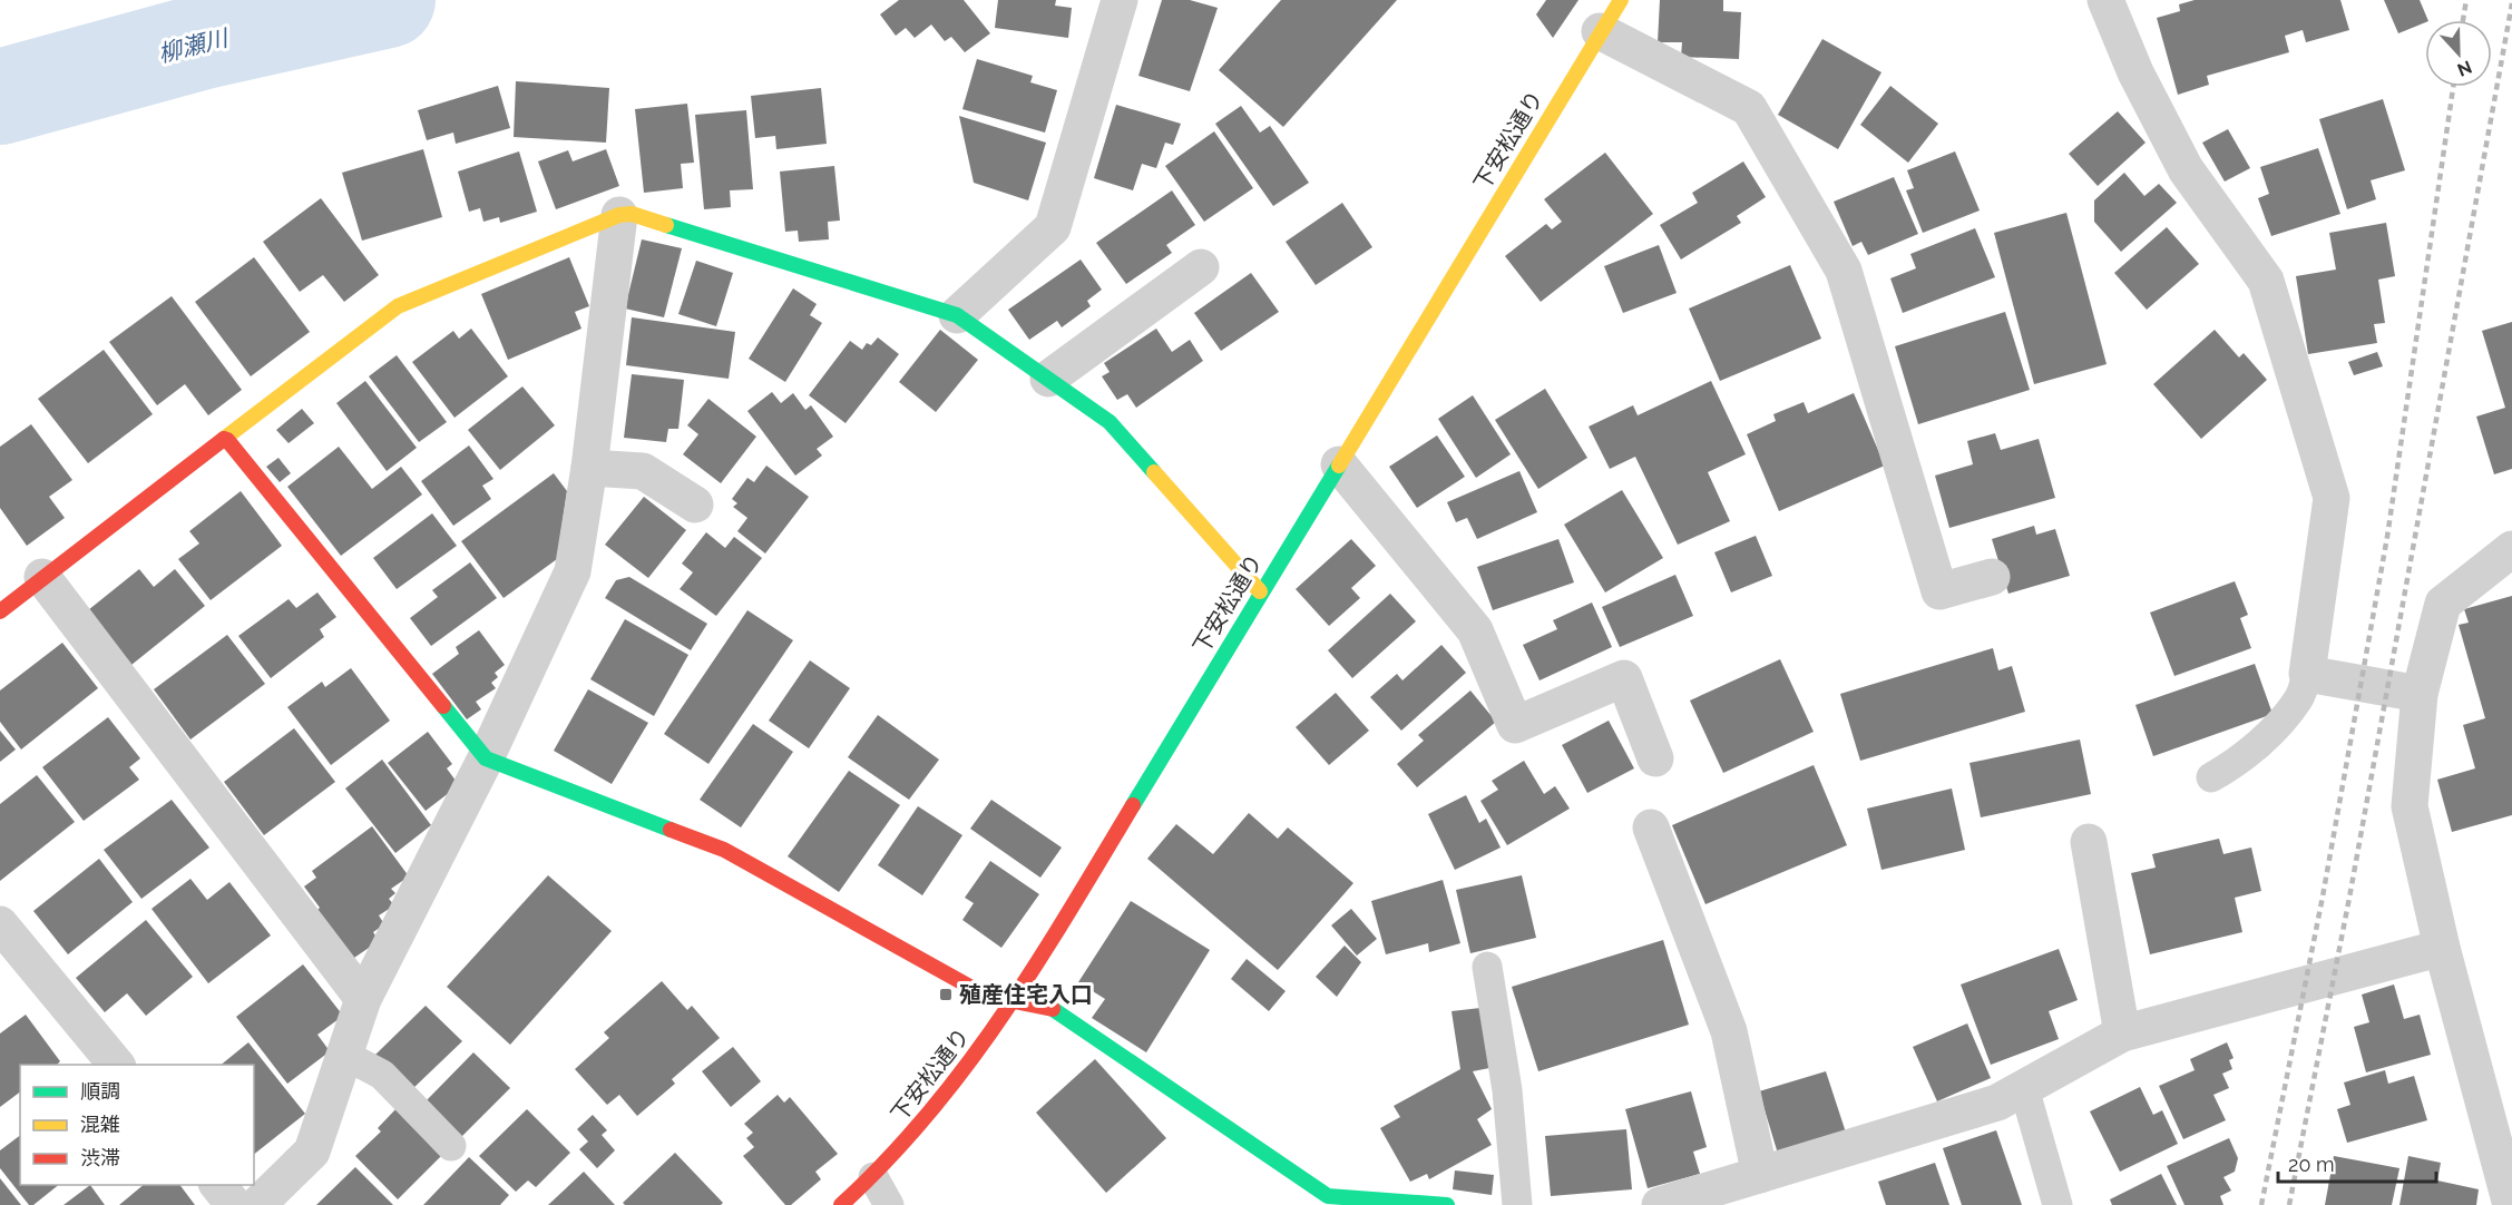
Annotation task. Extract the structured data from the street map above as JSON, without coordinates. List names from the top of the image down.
{
  "streets": {
    "street": ["下安松通り"]
  },
  "water": ["柳瀬川"],
  "places": {
    "transit": ["殖産住宅入口"]
  },
  "legend": ["順調", "混雑", "渋滞"],
  "scale_bar": "20 m",
  "north": "bottom"
}
